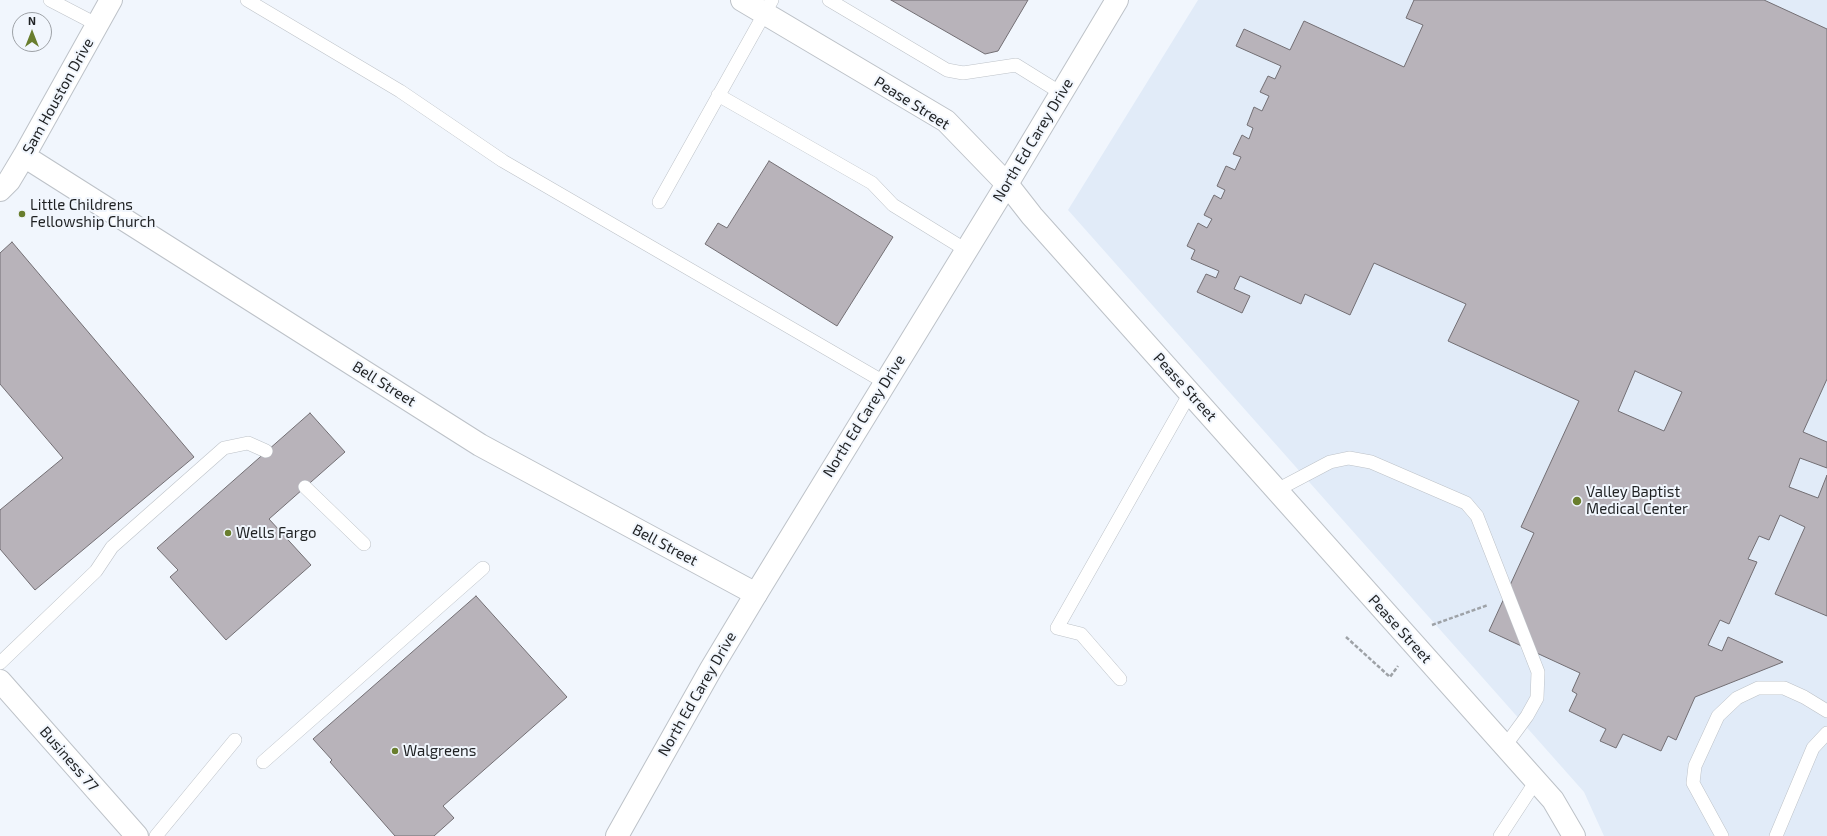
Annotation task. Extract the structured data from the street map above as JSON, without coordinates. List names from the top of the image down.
{
  "streets": {
    "street": [
      "Sam Houston Drive",
      "Pease Street",
      "North Ed Carey Drive",
      "Bell Street",
      "Business 77"
    ]
  },
  "crossings": [
    ["Sam Houston Drive", "Bell Street"],
    ["Pease Street", "North Ed Carey Drive"],
    ["North Ed Carey Drive", "Bell Street"]
  ],
  "places": [
    "Little Childrens Fellowship Church",
    "Valley Baptist Medical Center",
    "Wells Fargo",
    "Walgreens"
  ],
  "north": "top"
}
